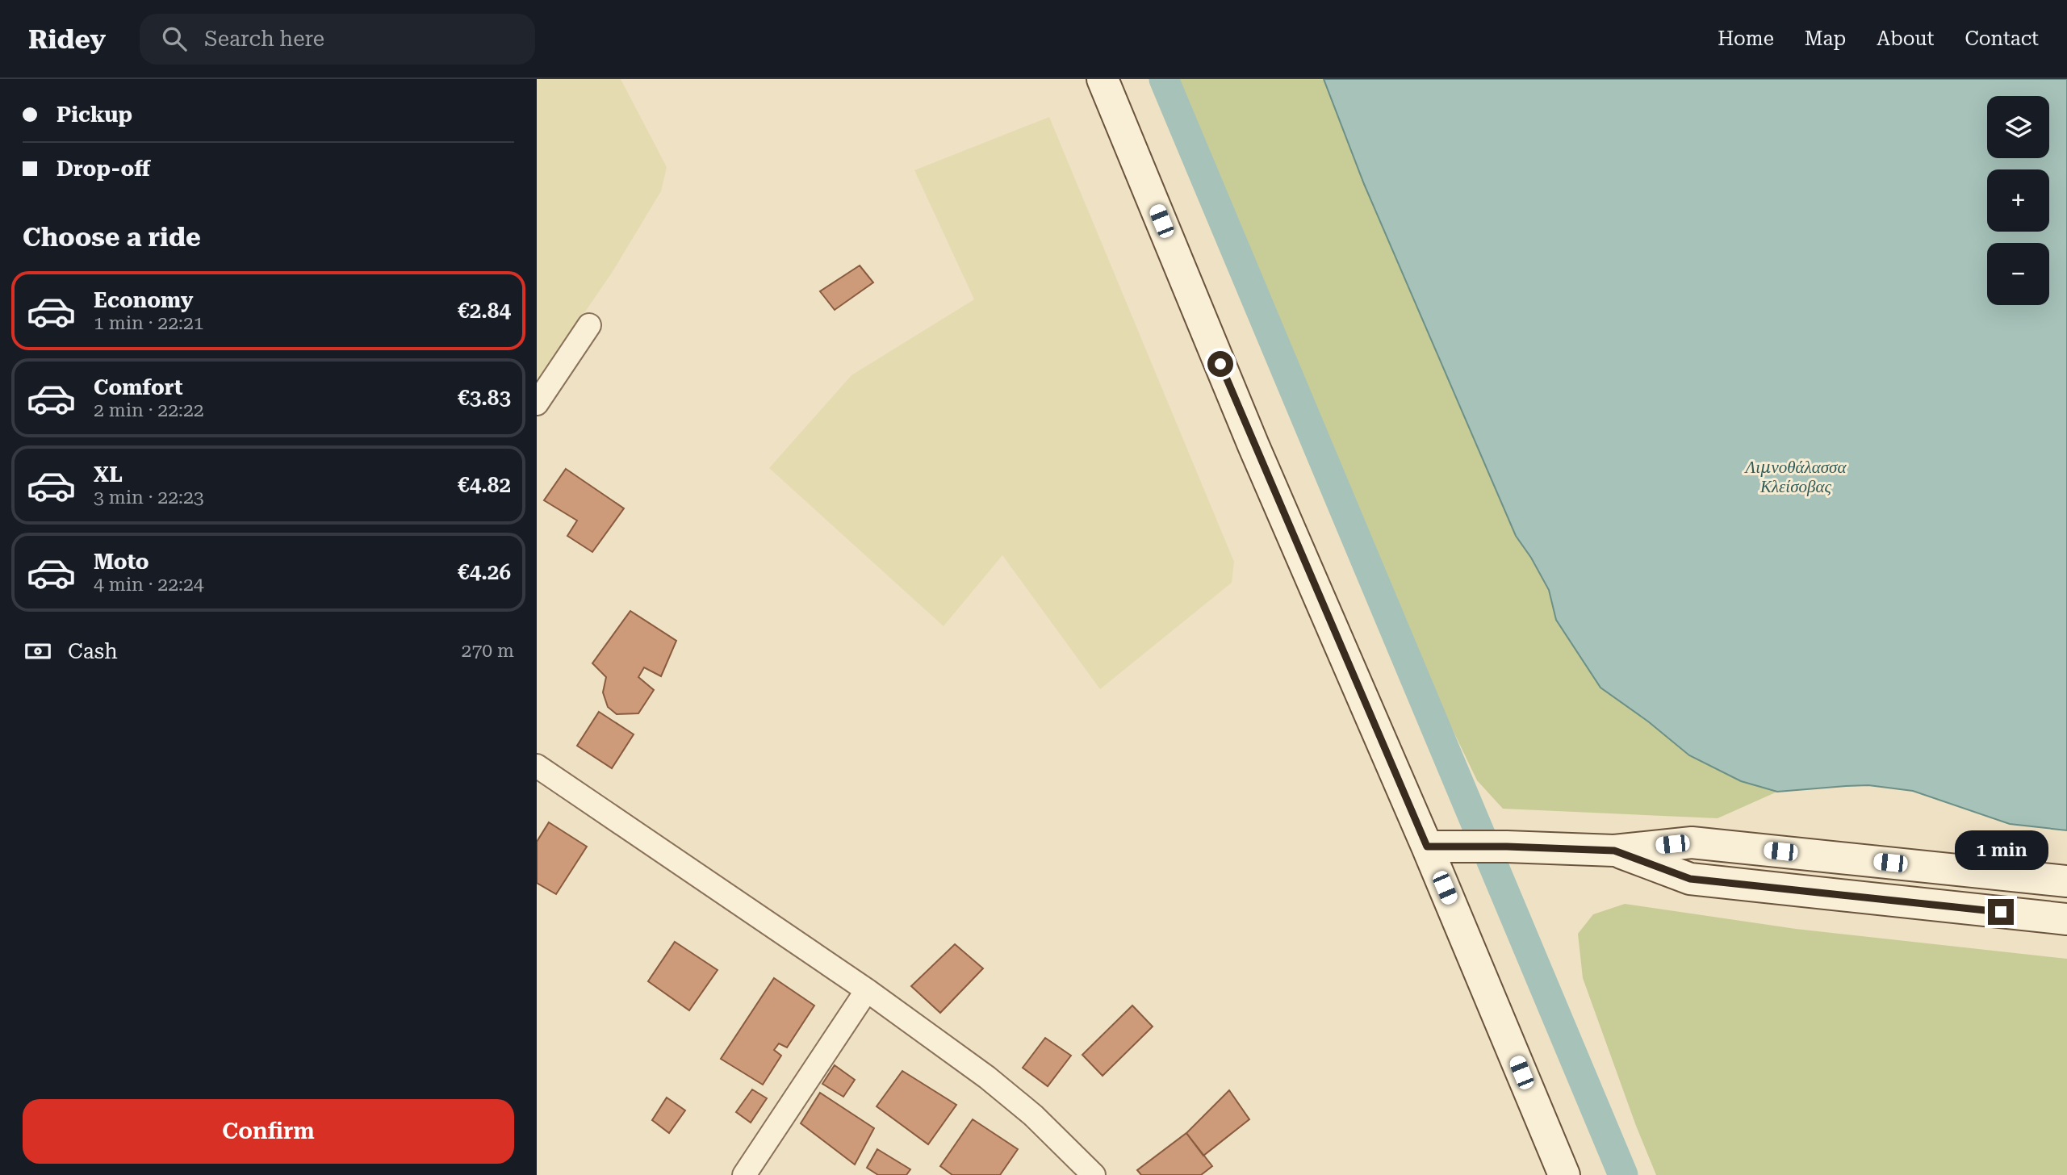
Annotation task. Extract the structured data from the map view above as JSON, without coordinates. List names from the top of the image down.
{
  "water": ["Λιμνοθάλασσα Κλείσοβας"],
  "page": {
    "header": "Ridey",
    "search": "Search here",
    "nav": [
      "Home",
      "Map",
      "About",
      "Contact"
    ],
    "banner": ["Pickup", "Drop-off"],
    "map_buttons": ["+", "−"],
    "heading": "Choose a ride",
    "list": [
      {
        "name": "Economy",
        "note": "1 min · 22:21",
        "value": "€2.84"
      },
      {
        "name": "Comfort",
        "note": "2 min · 22:22",
        "value": "€3.83"
      },
      {
        "name": "XL",
        "note": "3 min · 22:23",
        "value": "€4.82"
      },
      {
        "name": "Moto",
        "note": "4 min · 22:24",
        "value": "€4.26"
      }
    ],
    "pay": ["Cash", "270 m"],
    "bubble": "1 min",
    "buttons": "Confirm"
  }
}
